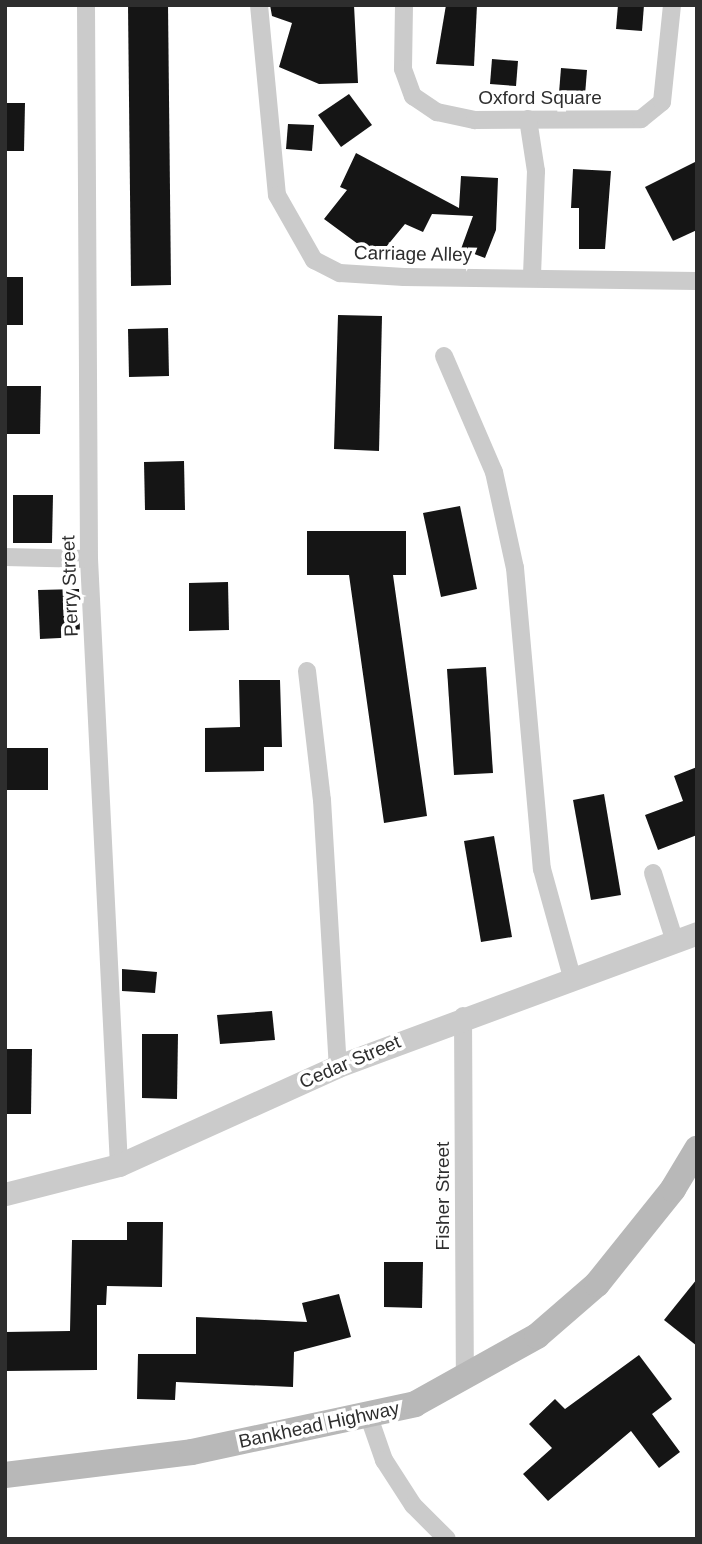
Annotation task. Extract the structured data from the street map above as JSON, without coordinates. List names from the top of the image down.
{
  "streets": {
    "main road": ["Bankhead Highway"],
    "street": [
      "Oxford Square",
      "Carriage Alley",
      "Perry Street",
      "Cedar Street",
      "Fisher Street"
    ]
  },
  "crossings": [
    ["Perry Street", "Cedar Street"],
    ["Cedar Street", "Fisher Street"],
    ["Fisher Street", "Bankhead Highway"]
  ]
}
